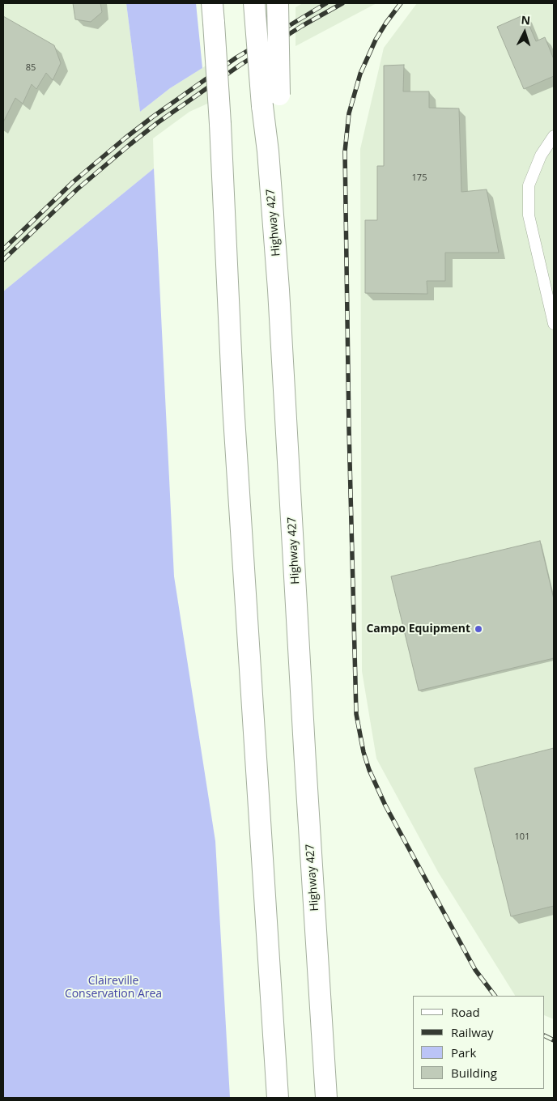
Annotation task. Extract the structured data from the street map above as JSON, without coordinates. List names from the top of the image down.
{
  "streets": {
    "highway": ["Highway 427"]
  },
  "parks": ["Claireville Conservation Area"],
  "places": ["Campo Equipment"],
  "house_numbers": ["85", "175", "101"],
  "legend": [
    "Road",
    "Railway",
    "Park",
    "Building"
  ],
  "north": "top"
}
